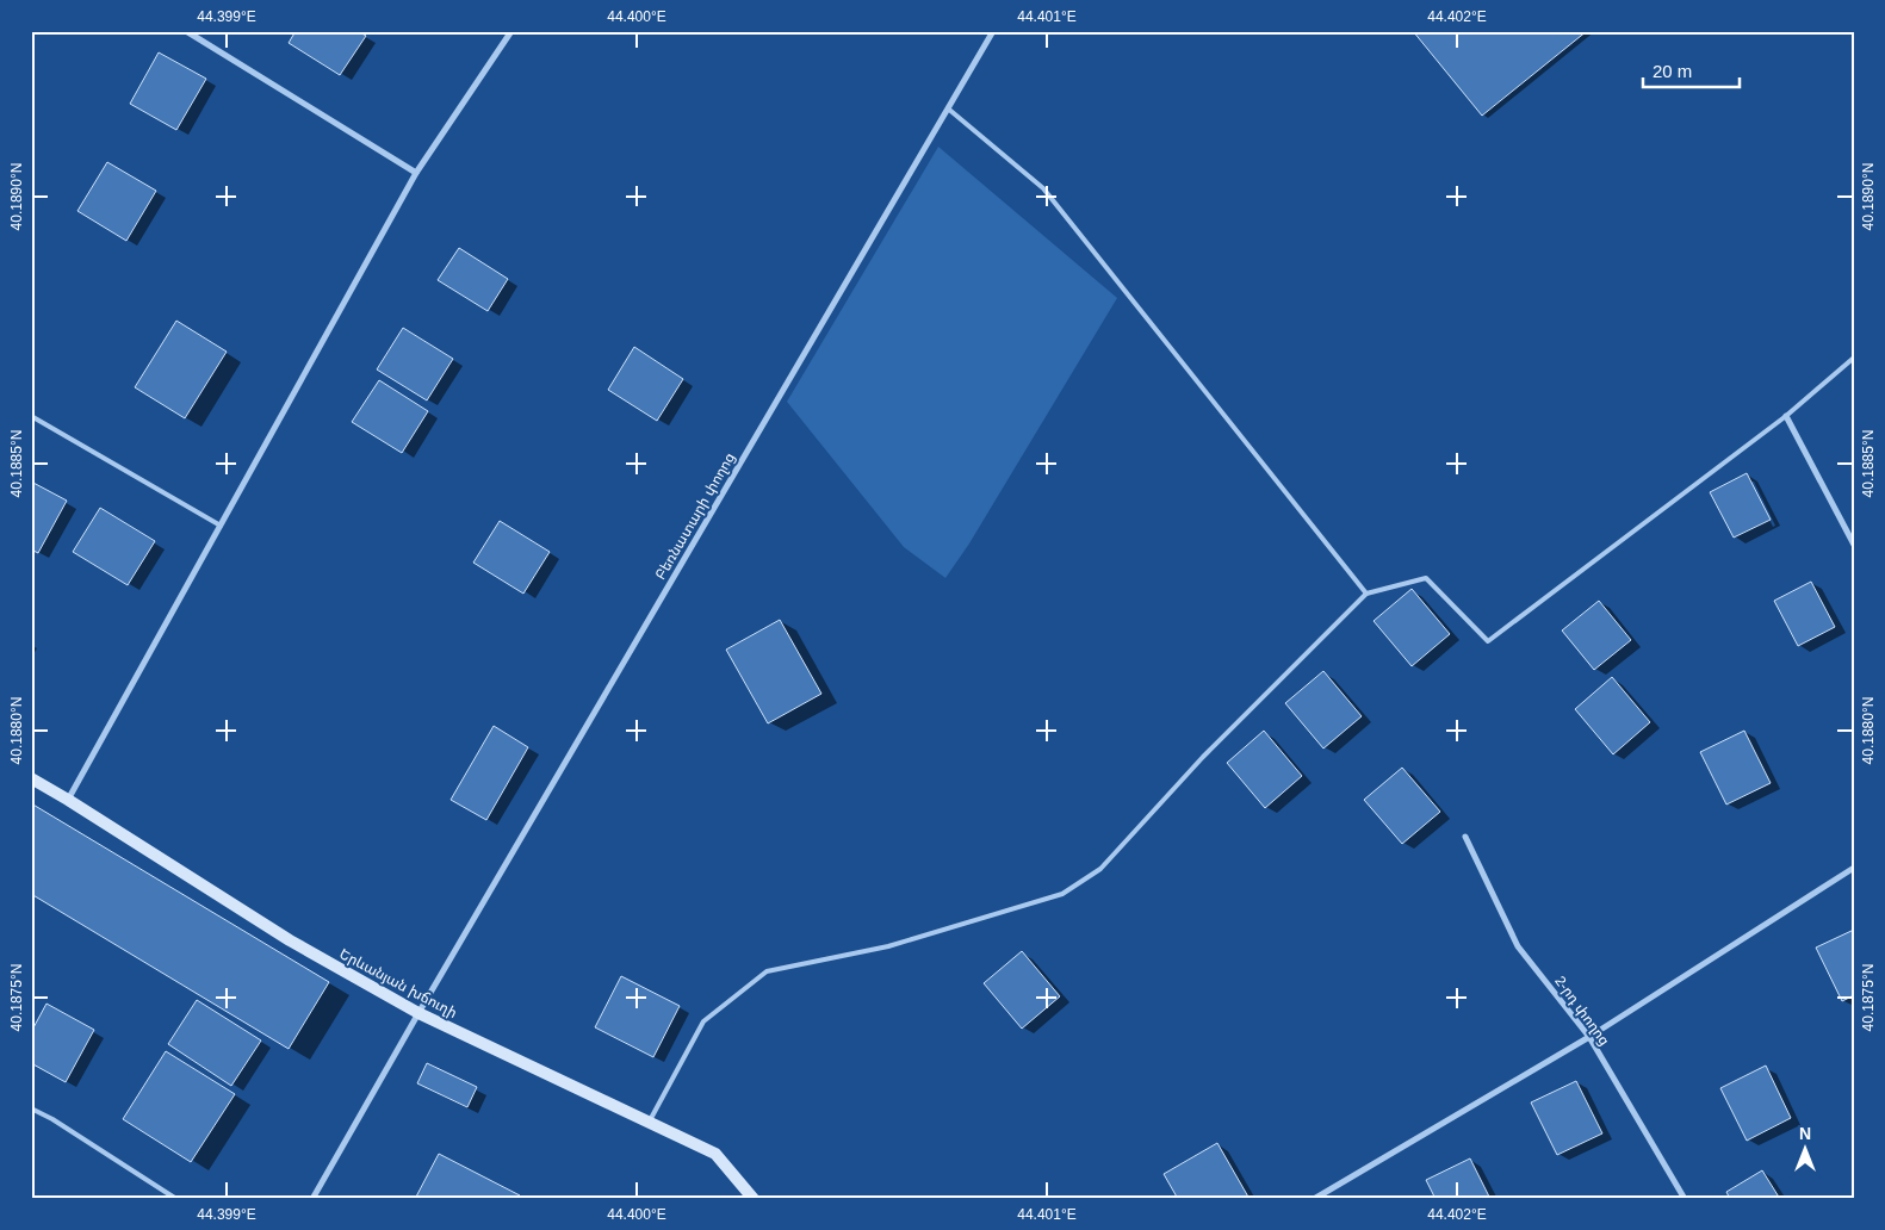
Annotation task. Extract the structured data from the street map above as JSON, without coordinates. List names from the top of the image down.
{
  "streets": {
    "main road": ["Երևանյան խճուղի"],
    "street": ["Բեռնատարի փողոց", "2-րդ փողոց"]
  },
  "crossings": [
    ["Բեռնատարի փողոց", "Երևանյան խճուղի"]
  ],
  "scale_bar": "20 m",
  "north": "top",
  "coordinates": [
    "44.399°E",
    "44.400°E",
    "44.401°E",
    "44.402°E",
    "40.1890°N",
    "40.1885°N",
    "40.1880°N",
    "40.1875°N"
  ]
}
